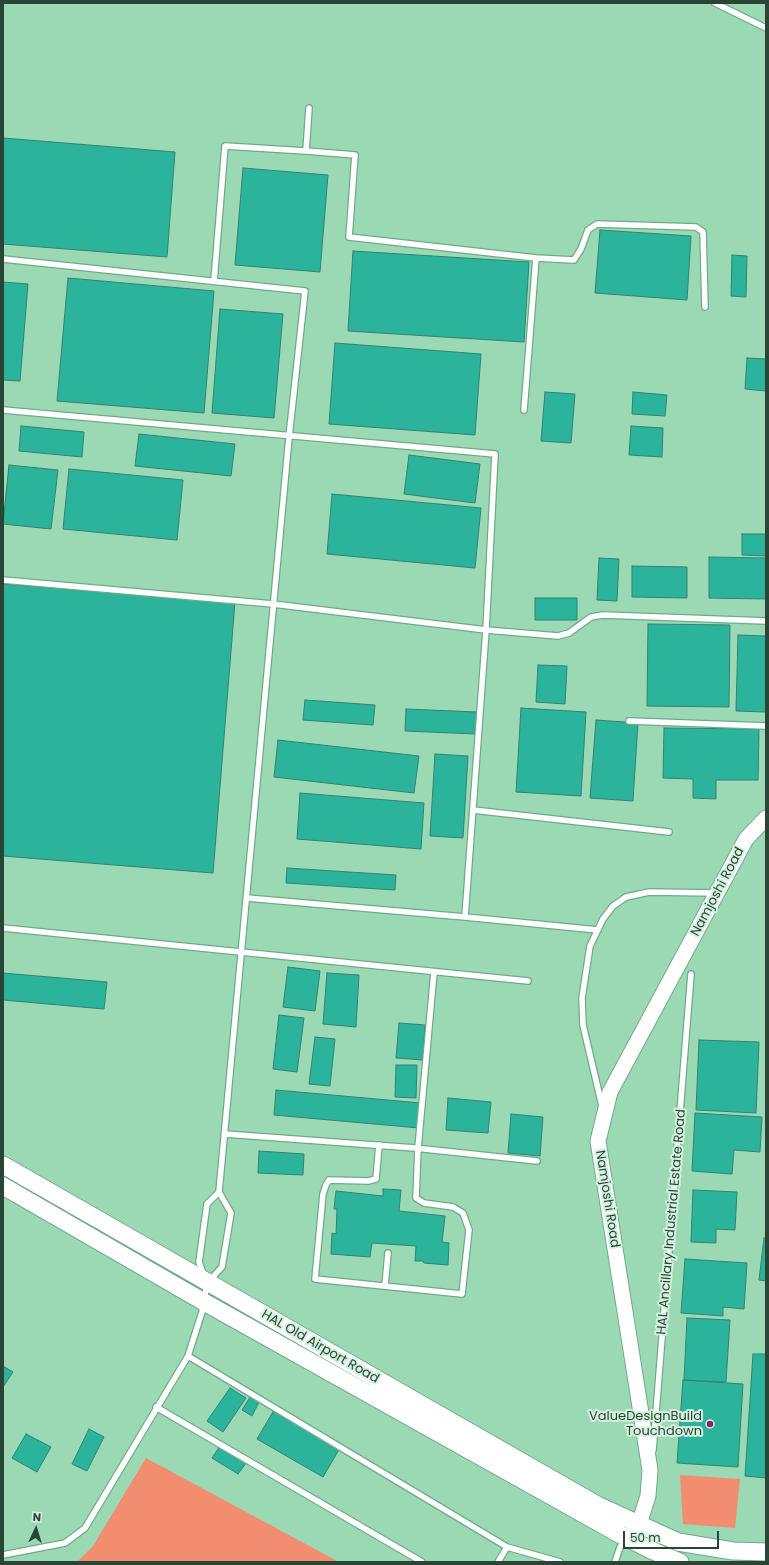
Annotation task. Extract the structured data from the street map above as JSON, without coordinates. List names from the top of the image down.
{
  "streets": {
    "main road": ["Namjoshi Road", "HAL Old Airport Road"],
    "lane": ["HAL Ancillary Industrial Estate Road"]
  },
  "crossings": [
    ["Namjoshi Road", "HAL Ancillary Industrial Estate Road"],
    ["Namjoshi Road", "HAL Old Airport Road"]
  ],
  "places": ["ValueDesignBuild Touchdown"],
  "scale_bar": "50 m",
  "north": "top"
}
